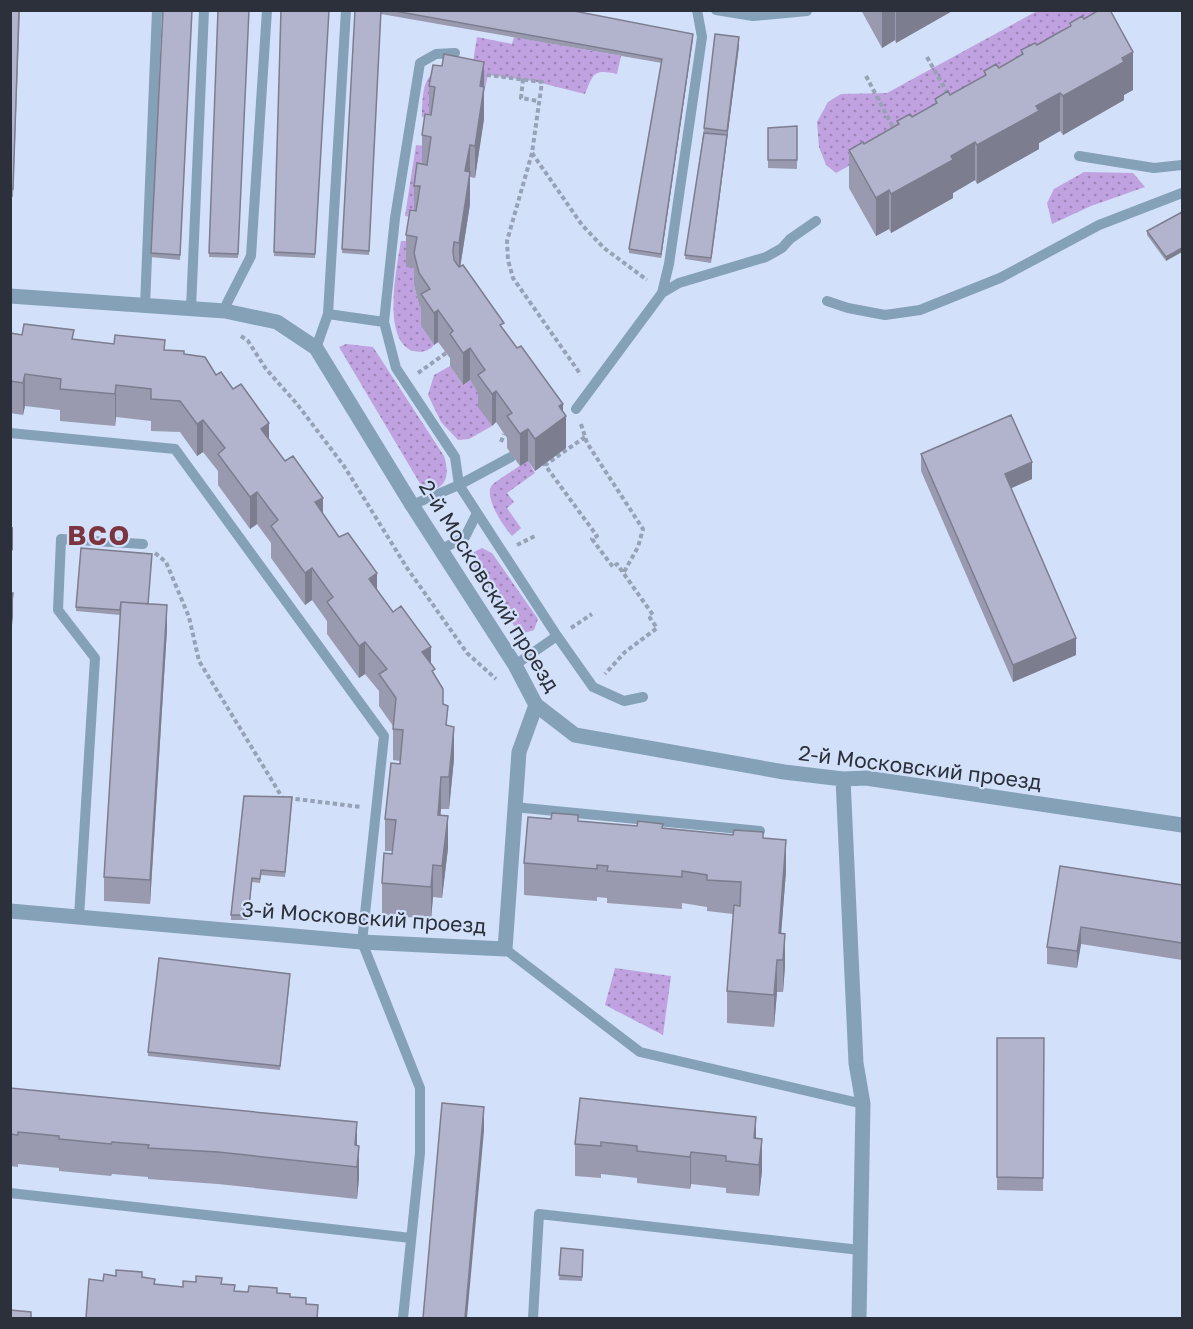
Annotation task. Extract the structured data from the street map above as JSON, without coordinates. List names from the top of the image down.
{
  "streets": {
    "street": ["2-й Московский проезд", "3-й Московский проезд"]
  },
  "crossings": [
    ["2-й Московский проезд", "3-й Московский проезд"]
  ],
  "districts": ["ВСО"]
}
